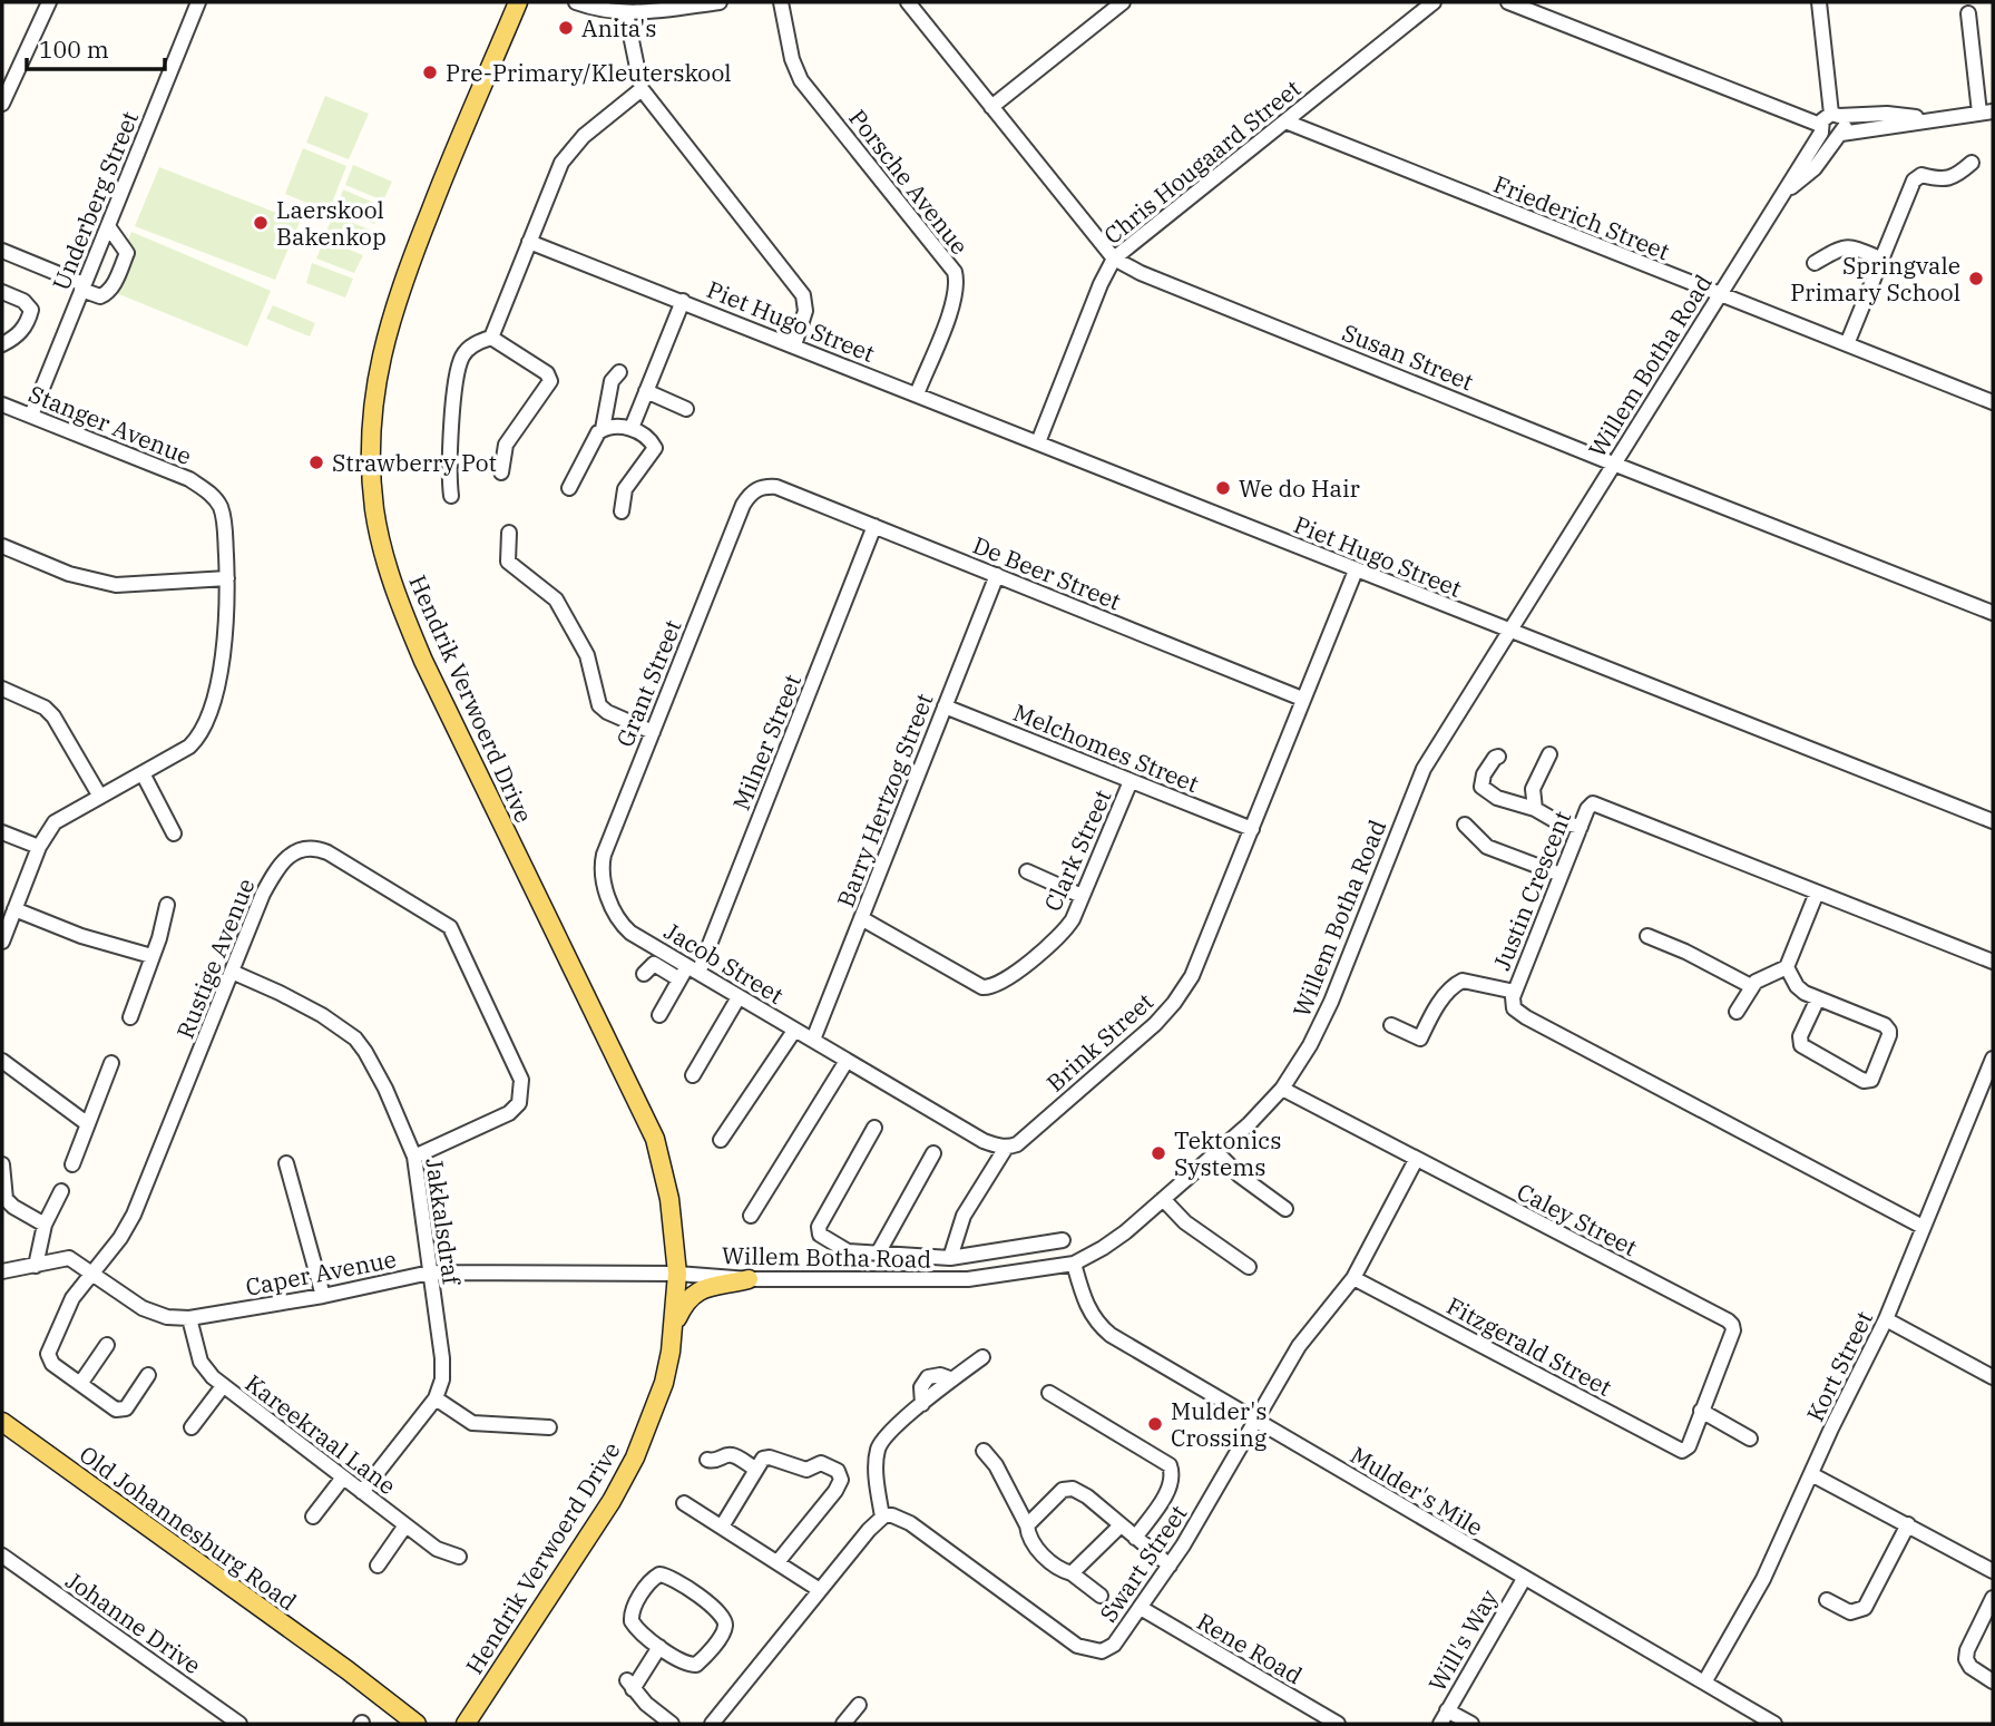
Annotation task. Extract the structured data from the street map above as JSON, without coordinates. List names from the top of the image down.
{
  "streets": {
    "main road": ["Hendrik Verwoerd Drive", "Old Johannesburg Road"],
    "street": [
      "Chris Hougaard Street",
      "Porsche Avenue",
      "Underberg Street",
      "Friederich Street",
      "Piet Hugo Street",
      "Susan Street",
      "Willem Botha Road",
      "Stanger Avenue",
      "De Beer Street",
      "Grant Street",
      "Milner Street",
      "Melchomes Street",
      "Barry Hertzog Street",
      "Clark Street",
      "Justin Crescent",
      "Rustige Avenue",
      "Jacob Street",
      "Brink Street",
      "Caley Street",
      "Jakkalsdraf",
      "Caper Avenue",
      "Fitzgerald Street",
      "Kort Street",
      "Kareekraal Lane",
      "Mulder's Mile",
      "Swart Street",
      "Johanne Drive",
      "Will's Way",
      "Rene Road"
    ]
  },
  "crossings": [
    ["Chris Hougaard Street", "Friederich Street"],
    ["Chris Hougaard Street", "Piet Hugo Street"],
    ["Chris Hougaard Street", "Susan Street"],
    ["Porsche Avenue", "Piet Hugo Street"],
    ["Underberg Street", "Stanger Avenue"],
    ["Friederich Street", "Willem Botha Road"],
    ["Piet Hugo Street", "Willem Botha Road"],
    ["Piet Hugo Street", "Brink Street"],
    ["Susan Street", "Willem Botha Road"],
    ["Willem Botha Road", "Hendrik Verwoerd Drive"],
    ["Willem Botha Road", "Caley Street"],
    ["Willem Botha Road", "Caper Avenue"],
    ["Willem Botha Road", "Mulder's Mile"],
    ["De Beer Street", "Grant Street"],
    ["De Beer Street", "Milner Street"],
    ["De Beer Street", "Barry Hertzog Street"],
    ["De Beer Street", "Brink Street"],
    ["Grant Street", "Jacob Street"],
    ["Hendrik Verwoerd Drive", "Caper Avenue"],
    ["Milner Street", "Jacob Street"],
    ["Melchomes Street", "Barry Hertzog Street"],
    ["Melchomes Street", "Clark Street"],
    ["Melchomes Street", "Brink Street"],
    ["Barry Hertzog Street", "Clark Street"],
    ["Barry Hertzog Street", "Jacob Street"],
    ["Justin Crescent", "Kort Street"],
    ["Rustige Avenue", "Jakkalsdraf"],
    ["Rustige Avenue", "Caper Avenue"],
    ["Caley Street", "Fitzgerald Street"],
    ["Caley Street", "Swart Street"],
    ["Jakkalsdraf", "Caper Avenue"],
    ["Jakkalsdraf", "Kareekraal Lane"],
    ["Caper Avenue", "Kareekraal Lane"],
    ["Fitzgerald Street", "Swart Street"],
    ["Kort Street", "Mulder's Mile"],
    ["Mulder's Mile", "Swart Street"],
    ["Mulder's Mile", "Will's Way"],
    ["Swart Street", "Rene Road"]
  ],
  "places": [
    "Anita's",
    "Pre-Primary/Kleuterskool",
    "Laerskool Bakenkop",
    "Springvale Primary School",
    "Strawberry Pot",
    "We do Hair",
    "Tektonics Systems",
    "Mulder's Crossing"
  ],
  "scale_bar": "100 m"
}
